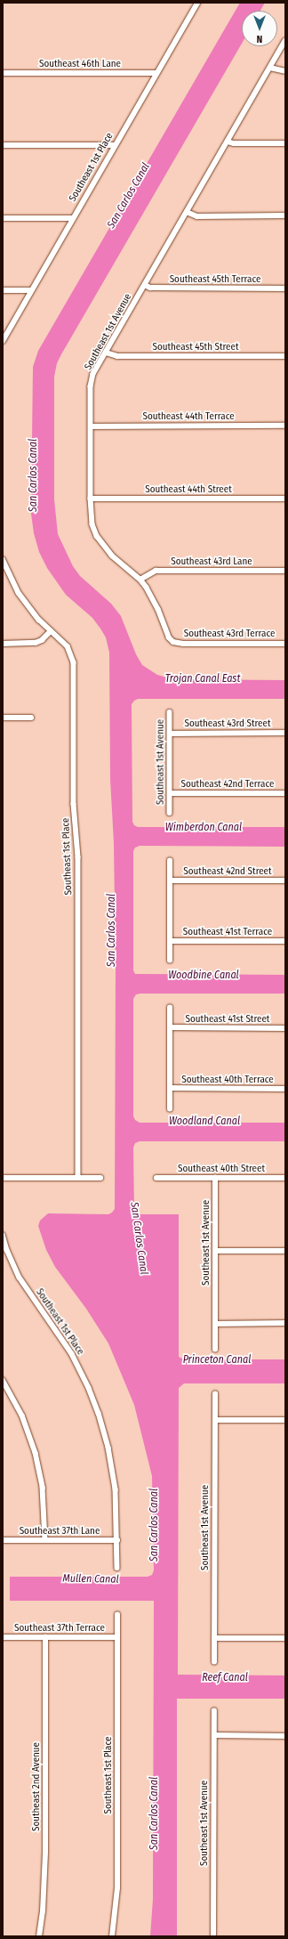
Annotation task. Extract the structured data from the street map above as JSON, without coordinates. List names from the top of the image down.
{
  "streets": {
    "street": [
      "Southeast 46th Lane",
      "Southeast 1st Place",
      "Southeast 45th Terrace",
      "Southeast 1st Avenue",
      "Southeast 45th Street",
      "Southeast 44th Terrace",
      "Southeast 44th Street",
      "Southeast 43rd Lane",
      "Southeast 43rd Terrace",
      "Southeast 43rd Street",
      "Southeast 42nd Terrace",
      "Southeast 42nd Street",
      "Southeast 41st Terrace",
      "Southeast 41st Street",
      "Southeast 40th Terrace",
      "Southeast 40th Street",
      "Southeast 37th Lane",
      "Southeast 37th Terrace",
      "Southeast 2nd Avenue"
    ]
  },
  "crossings": [
    ["Southeast 46th Lane", "Southeast 1st Place"],
    ["Southeast 1st Place", "Southeast 37th Lane"],
    ["Southeast 1st Place", "Southeast 37th Terrace"],
    ["Southeast 45th Terrace", "Southeast 1st Avenue"],
    ["Southeast 1st Avenue", "Southeast 45th Street"],
    ["Southeast 1st Avenue", "Southeast 44th Terrace"],
    ["Southeast 1st Avenue", "Southeast 44th Street"],
    ["Southeast 1st Avenue", "Southeast 43rd Lane"],
    ["Southeast 1st Avenue", "Southeast 43rd Terrace"],
    ["Southeast 1st Avenue", "Southeast 43rd Street"],
    ["Southeast 1st Avenue", "Southeast 42nd Terrace"],
    ["Southeast 1st Avenue", "Southeast 40th Street"],
    ["Southeast 37th Terrace", "Southeast 2nd Avenue"]
  ],
  "water": [
    "San Carlos Canal",
    "Trojan Canal East",
    "Wimberdon Canal",
    "Woodbine Canal",
    "Woodland Canal",
    "Princeton Canal",
    "Mullen Canal",
    "Reef Canal"
  ],
  "north": "bottom"
}
